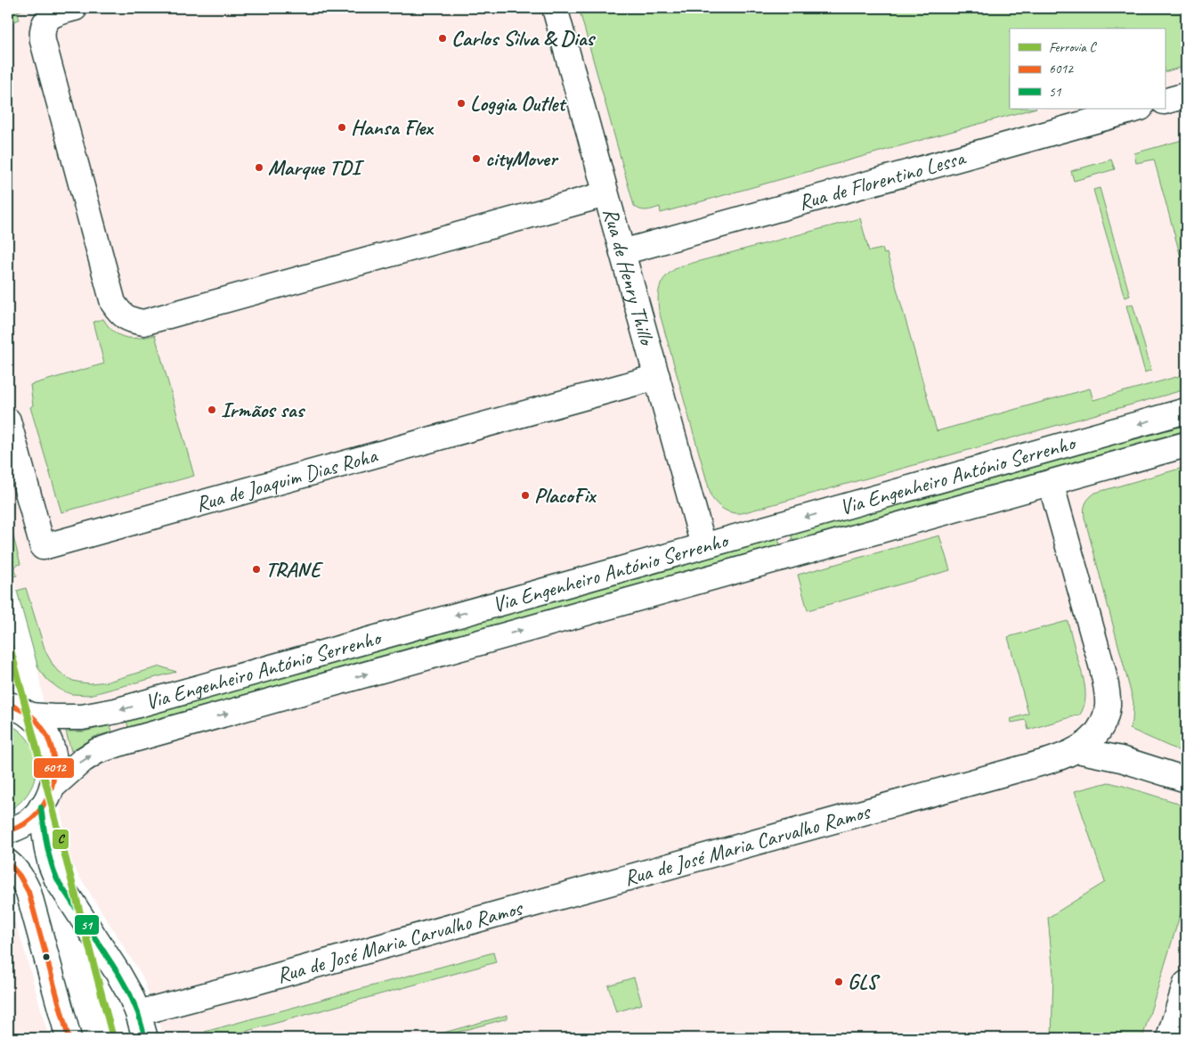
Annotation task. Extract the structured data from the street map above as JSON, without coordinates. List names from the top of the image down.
{
  "streets": {
    "street": [
      "Rua de Florentino Lessa",
      "Rua de Henry Thillo",
      "Via Engenheiro António Serrenho",
      "Rua de Joaquim Dias Roha",
      "Rua de José Maria Carvalho Ramos"
    ]
  },
  "crossings": [
    ["Rua de Florentino Lessa", "Rua de Henry Thillo"],
    ["Rua de Henry Thillo", "Via Engenheiro António Serrenho"],
    ["Rua de Henry Thillo", "Rua de Joaquim Dias Roha"],
    ["Via Engenheiro António Serrenho", "Rua de José Maria Carvalho Ramos"]
  ],
  "places": [
    "Carlos Silva & Dias",
    "Loggia Outlet",
    "Hansa Flex",
    "cityMover",
    "Marque TDI",
    "Irmãos sas",
    "PlacoFix",
    "TRANE",
    "GLS"
  ],
  "lines": ["rail line C", "transit line 6012", "transit line 51"],
  "legend": ["Ferrovia C", "6012", "51"]
}
